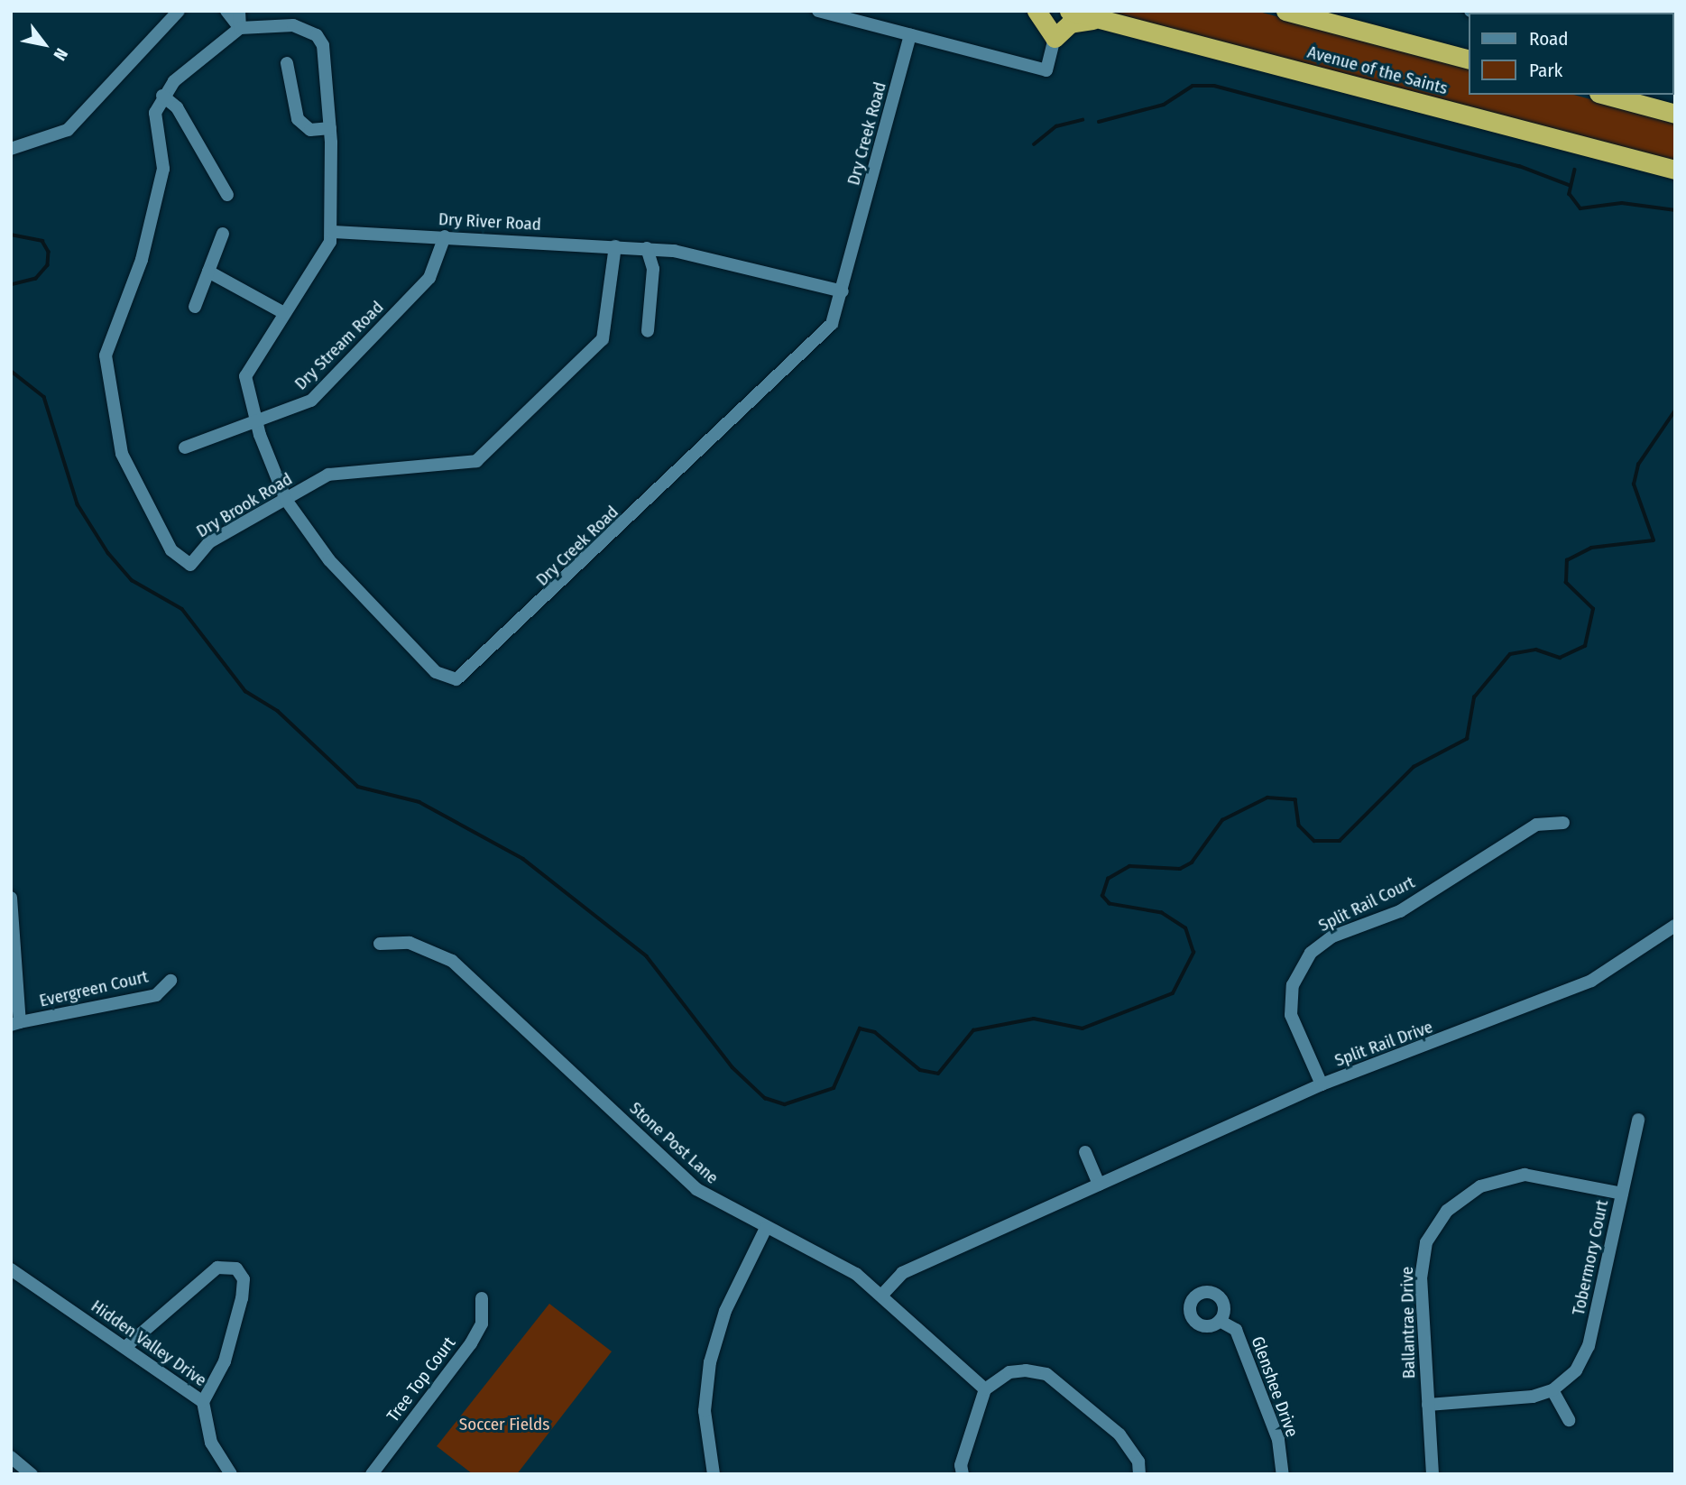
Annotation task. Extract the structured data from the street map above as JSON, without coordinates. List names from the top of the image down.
{
  "streets": {
    "highway": ["Avenue of the Saints"],
    "street": [
      "Dry Creek Road",
      "Dry River Road",
      "Dry Stream Road",
      "Dry Brook Road",
      "Split Rail Court",
      "Evergreen Court",
      "Split Rail Drive",
      "Stone Post Lane",
      "Tobermory Court",
      "Ballantrae Drive",
      "Hidden Valley Drive",
      "Tree Top Court",
      "Glenshee Drive"
    ]
  },
  "crossings": [
    ["Dry Creek Road", "Dry River Road"],
    ["Dry Creek Road", "Dry Stream Road"],
    ["Dry Creek Road", "Dry Brook Road"],
    ["Dry River Road", "Dry Stream Road"],
    ["Dry River Road", "Dry Brook Road"],
    ["Split Rail Court", "Split Rail Drive"],
    ["Split Rail Drive", "Stone Post Lane"],
    ["Tobermory Court", "Ballantrae Drive"]
  ],
  "parks": ["Soccer Fields"],
  "legend": ["Road", "Park"],
  "north": "bottom right"
}
